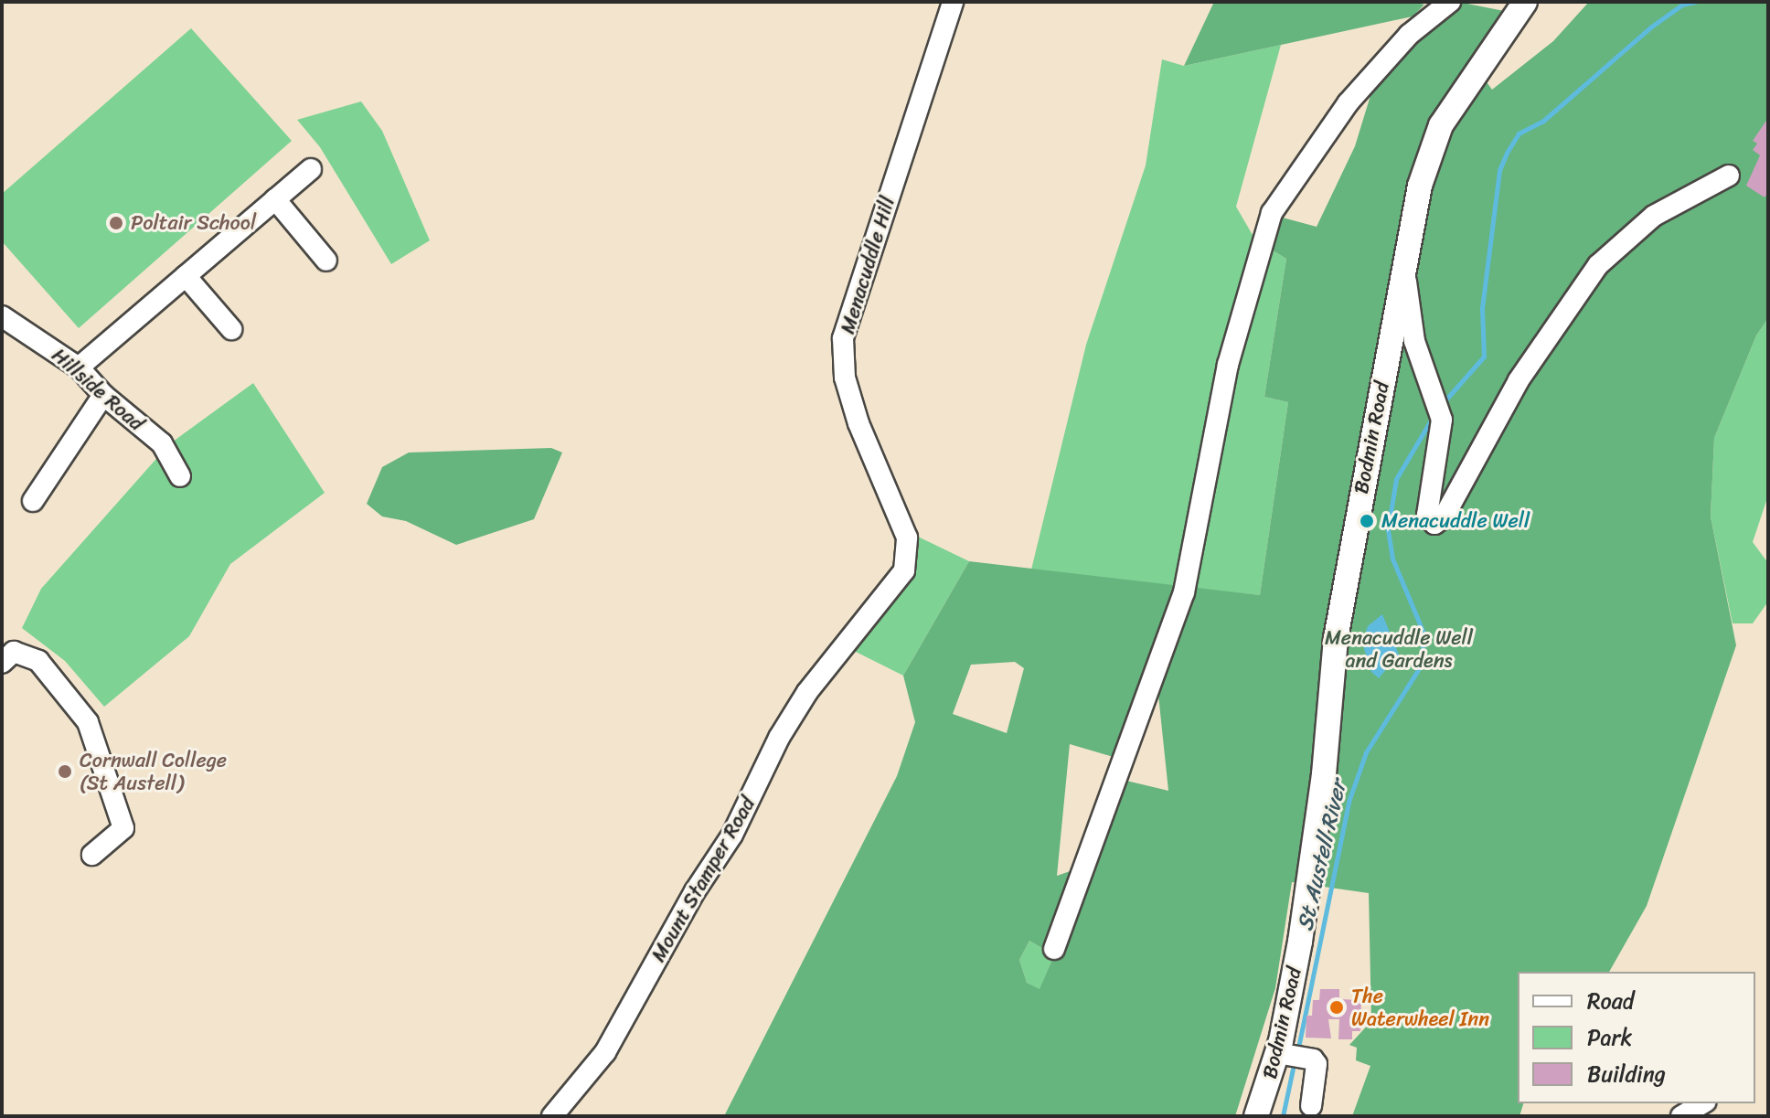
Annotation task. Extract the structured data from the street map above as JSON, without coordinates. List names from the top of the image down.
{
  "streets": {
    "main road": ["Bodmin Road"],
    "street": ["Menacuddle Hill", "Hillside Road", "Mount Stamper Road"]
  },
  "crossings": [
    ["Menacuddle Hill", "Mount Stamper Road"]
  ],
  "water": ["St Austell River"],
  "parks": ["Menacuddle Well and Gardens"],
  "places": [
    "Poltair School",
    "Menacuddle Well",
    "Cornwall College (St Austell)",
    "The Waterwheel Inn"
  ],
  "legend": ["Road", "Park", "Building"]
}
